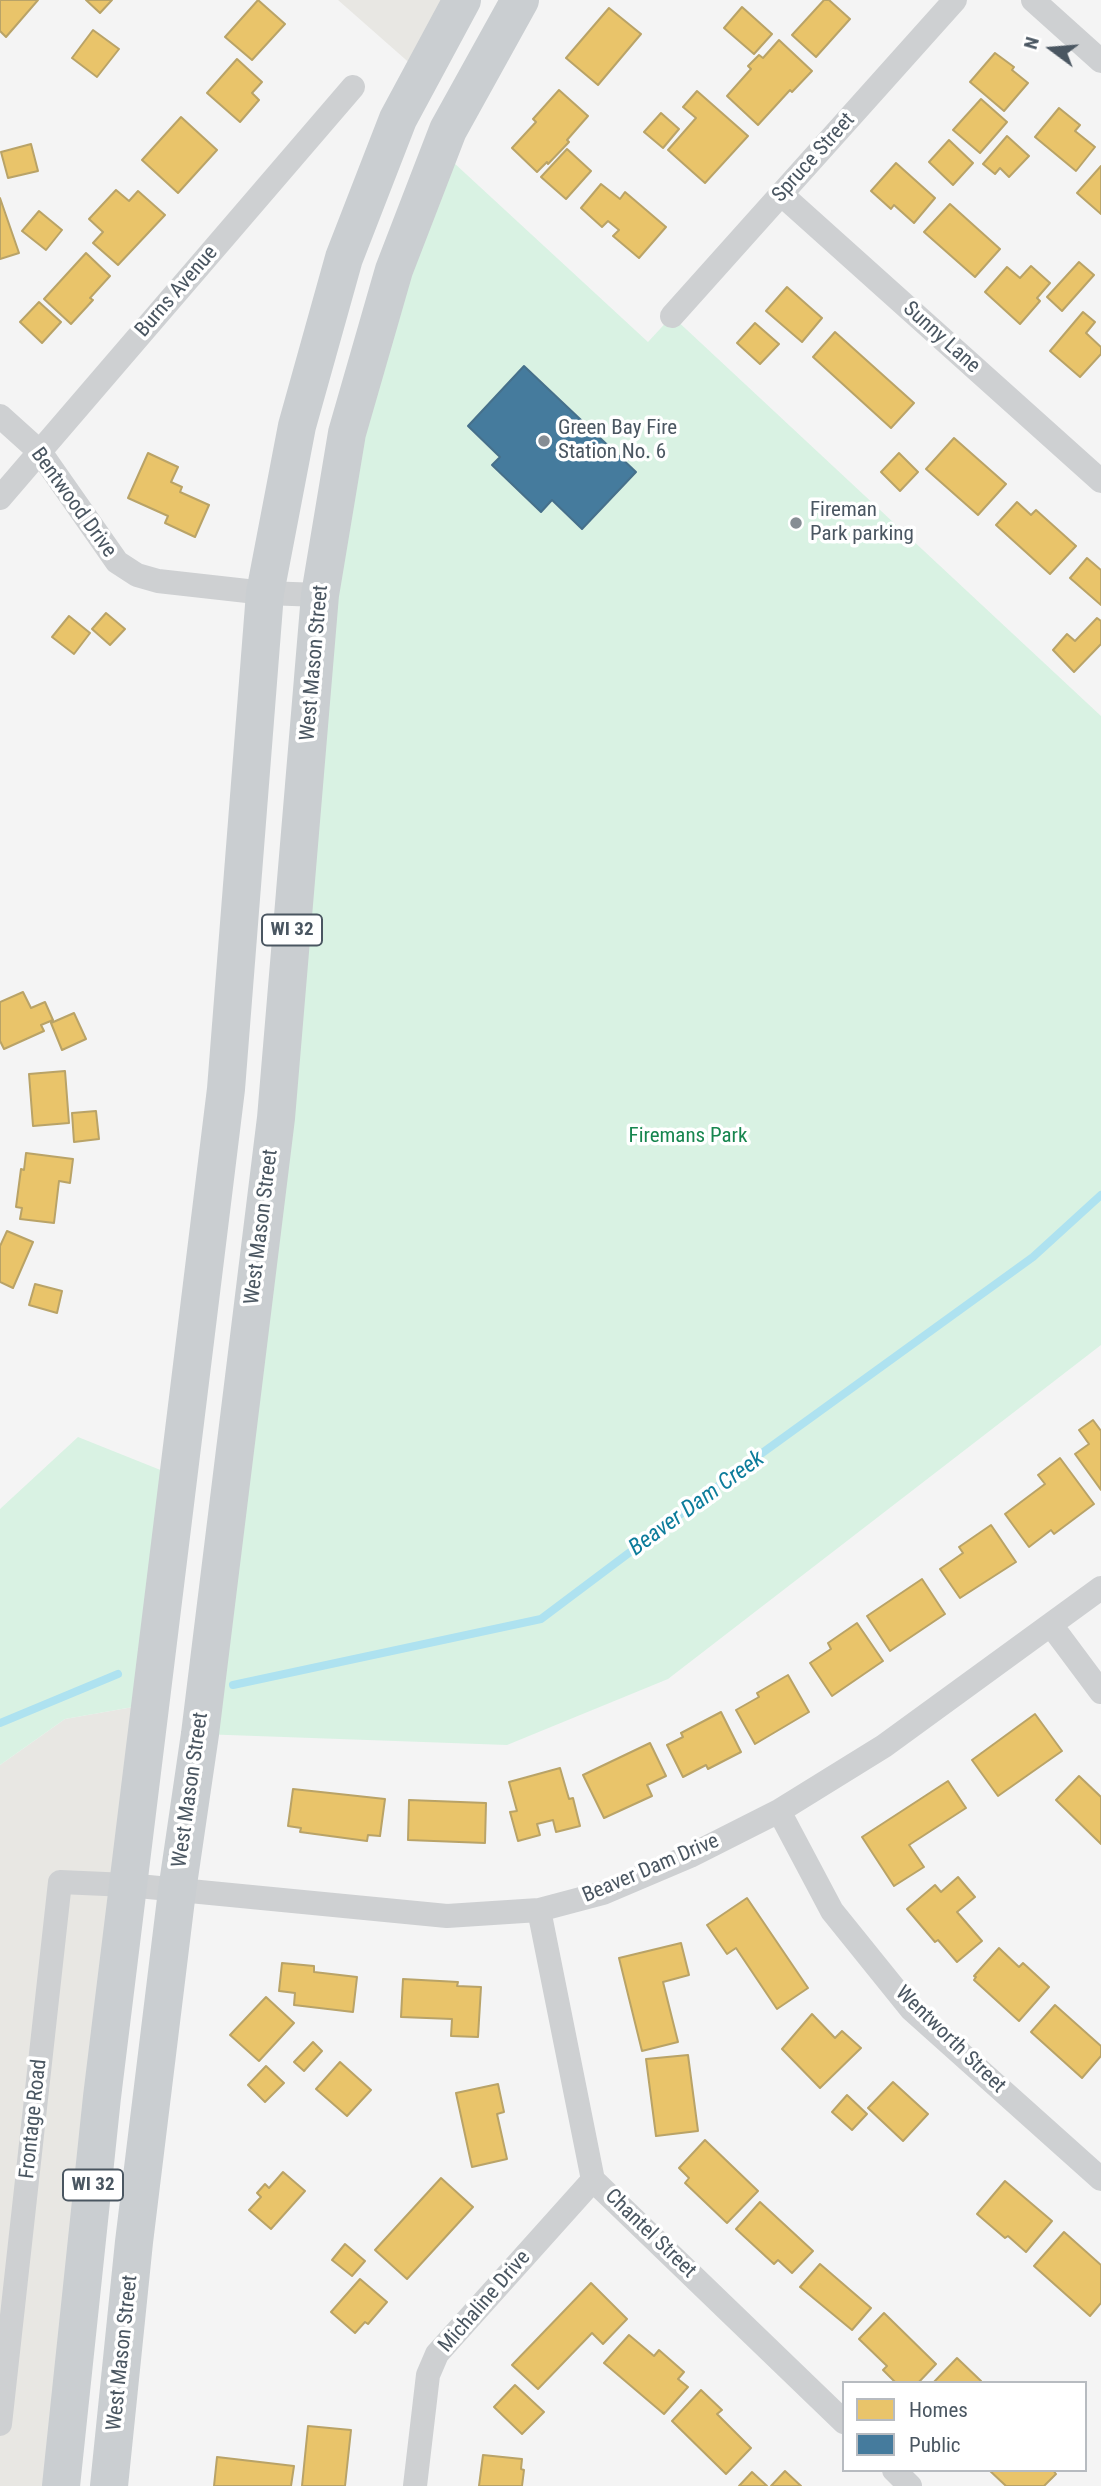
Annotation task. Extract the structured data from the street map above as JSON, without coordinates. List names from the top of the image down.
{
  "streets": {
    "main road": ["West Mason Street", "WI 32"],
    "street": [
      "Spruce Street",
      "Burns Avenue",
      "Sunny Lane",
      "Bentwood Drive",
      "Beaver Dam Drive",
      "Wentworth Street",
      "Frontage Road",
      "Chantel Street",
      "Michaline Drive"
    ]
  },
  "crossings": [
    ["Spruce Street", "Sunny Lane"],
    ["Burns Avenue", "Bentwood Drive"],
    ["Bentwood Drive", "West Mason Street"],
    ["Bentwood Drive", "WI 32"],
    ["West Mason Street", "Beaver Dam Drive"],
    ["WI 32", "Beaver Dam Drive"],
    ["WI 32", "Frontage Road"],
    ["Beaver Dam Drive", "Wentworth Street"],
    ["Beaver Dam Drive", "Frontage Road"],
    ["Beaver Dam Drive", "Chantel Street"],
    ["Chantel Street", "Michaline Drive"]
  ],
  "water": ["Beaver Dam Creek"],
  "parks": ["Firemans Park"],
  "places": ["Green Bay Fire Station No. 6", "Fireman Park parking"],
  "legend": ["Homes", "Public"],
  "north": "left"
}
